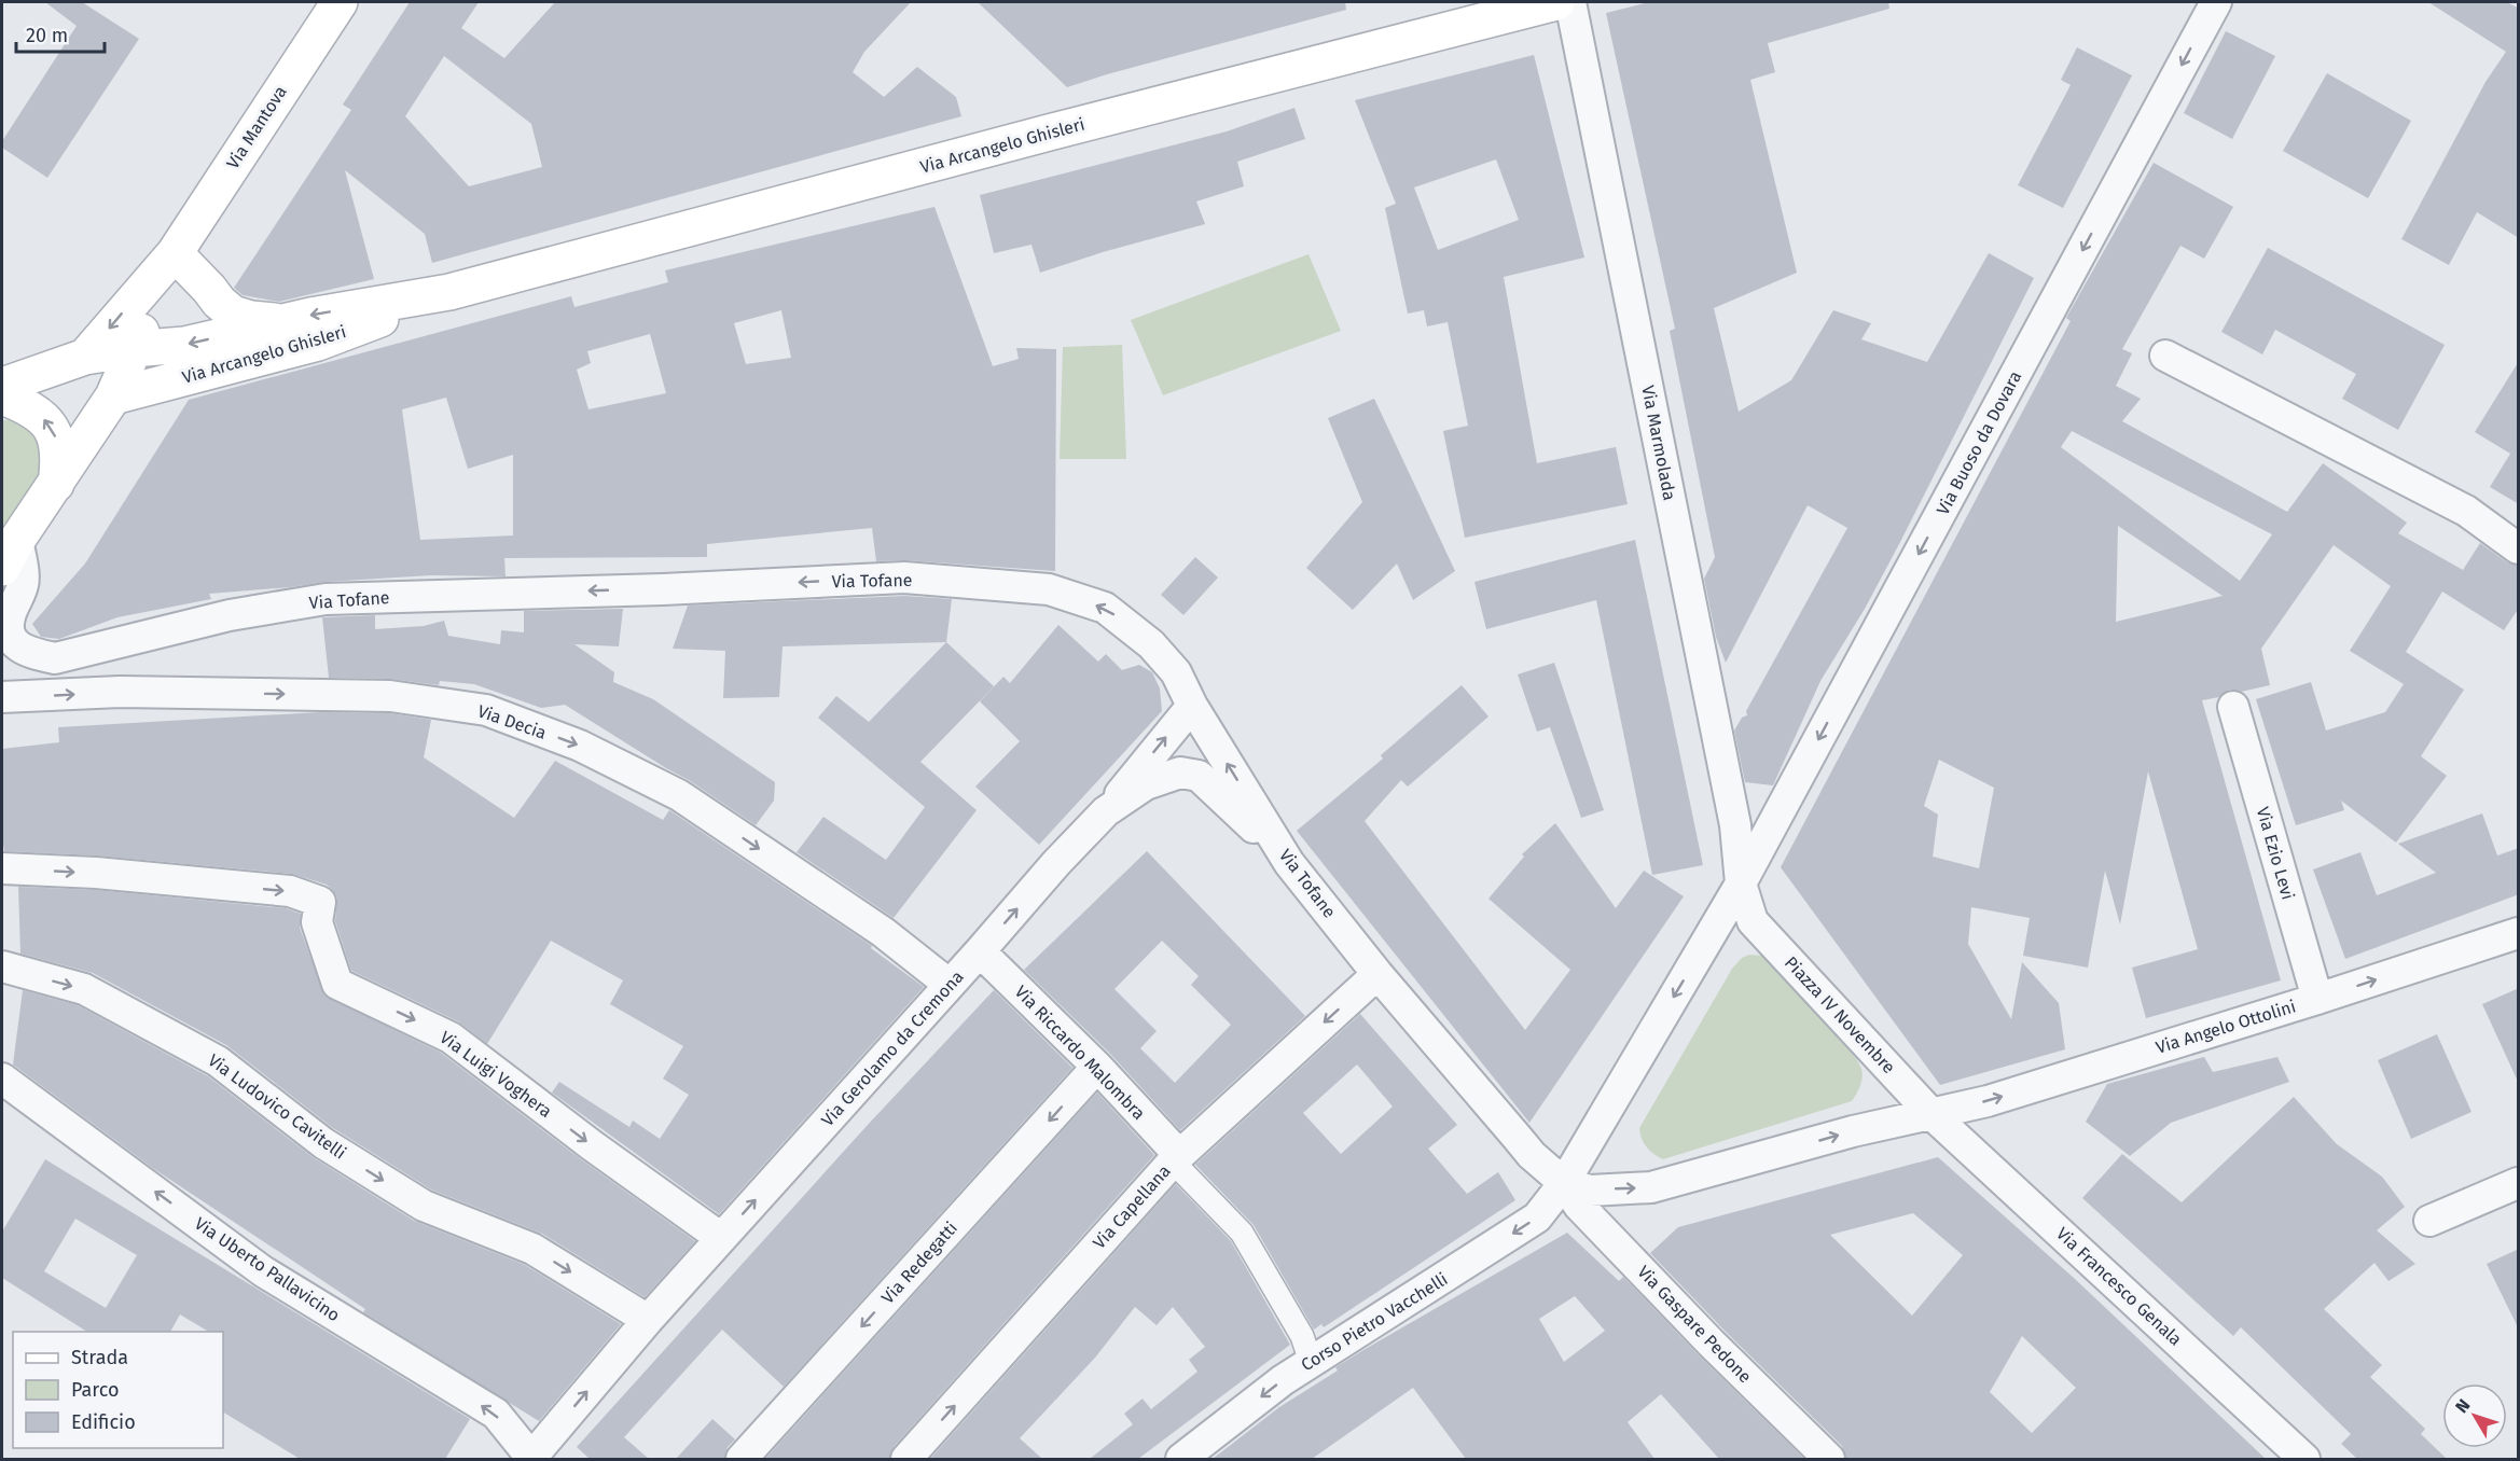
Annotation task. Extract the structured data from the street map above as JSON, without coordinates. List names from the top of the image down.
{
  "streets": {
    "main road": ["Via Mantova", "Via Arcangelo Ghisleri"],
    "street": [
      "Via Marmolada",
      "Via Buoso da Dovara",
      "Via Tofane",
      "Via Decia",
      "Via Ezio Levi",
      "Piazza IV Novembre",
      "Via Angelo Ottolini",
      "Via Gerolamo da Cremona",
      "Via Riccardo Malombra",
      "Via Luigi Voghera",
      "Via Ludovico Cavitelli",
      "Via Capellana",
      "Via Redegatti",
      "Via Uberto Pallavicino",
      "Via Francesco Genala",
      "Corso Pietro Vacchelli",
      "Via Gaspare Pedone"
    ]
  },
  "crossings": [
    ["Via Mantova", "Via Arcangelo Ghisleri"],
    ["Via Mantova", "Via Tofane"],
    ["Via Marmolada", "Via Buoso da Dovara"],
    ["Via Marmolada", "Piazza IV Novembre"],
    ["Via Buoso da Dovara", "Piazza IV Novembre"],
    ["Via Tofane", "Via Gerolamo da Cremona"],
    ["Via Tofane", "Via Capellana"],
    ["Via Tofane", "Corso Pietro Vacchelli"],
    ["Via Tofane", "Via Gaspare Pedone"],
    ["Via Decia", "Via Gerolamo da Cremona"],
    ["Via Ezio Levi", "Via Angelo Ottolini"],
    ["Piazza IV Novembre", "Via Angelo Ottolini"],
    ["Piazza IV Novembre", "Via Francesco Genala"],
    ["Via Angelo Ottolini", "Via Francesco Genala"],
    ["Via Gerolamo da Cremona", "Via Riccardo Malombra"],
    ["Via Gerolamo da Cremona", "Via Luigi Voghera"],
    ["Via Gerolamo da Cremona", "Via Ludovico Cavitelli"],
    ["Via Gerolamo da Cremona", "Via Uberto Pallavicino"],
    ["Via Riccardo Malombra", "Via Capellana"],
    ["Via Riccardo Malombra", "Via Redegatti"],
    ["Via Riccardo Malombra", "Corso Pietro Vacchelli"],
    ["Corso Pietro Vacchelli", "Via Gaspare Pedone"]
  ],
  "one_way": [
    "Via Buoso da Dovara",
    "Via Tofane",
    "Via Decia",
    "Via Angelo Ottolini",
    "Via Gerolamo da Cremona",
    "Via Luigi Voghera",
    "Via Ludovico Cavitelli",
    "Via Redegatti",
    "Via Uberto Pallavicino",
    "Corso Pietro Vacchelli"
  ],
  "legend": ["Strada", "Parco", "Edificio"],
  "scale_bar": "20 m",
  "north": "top left"
}
